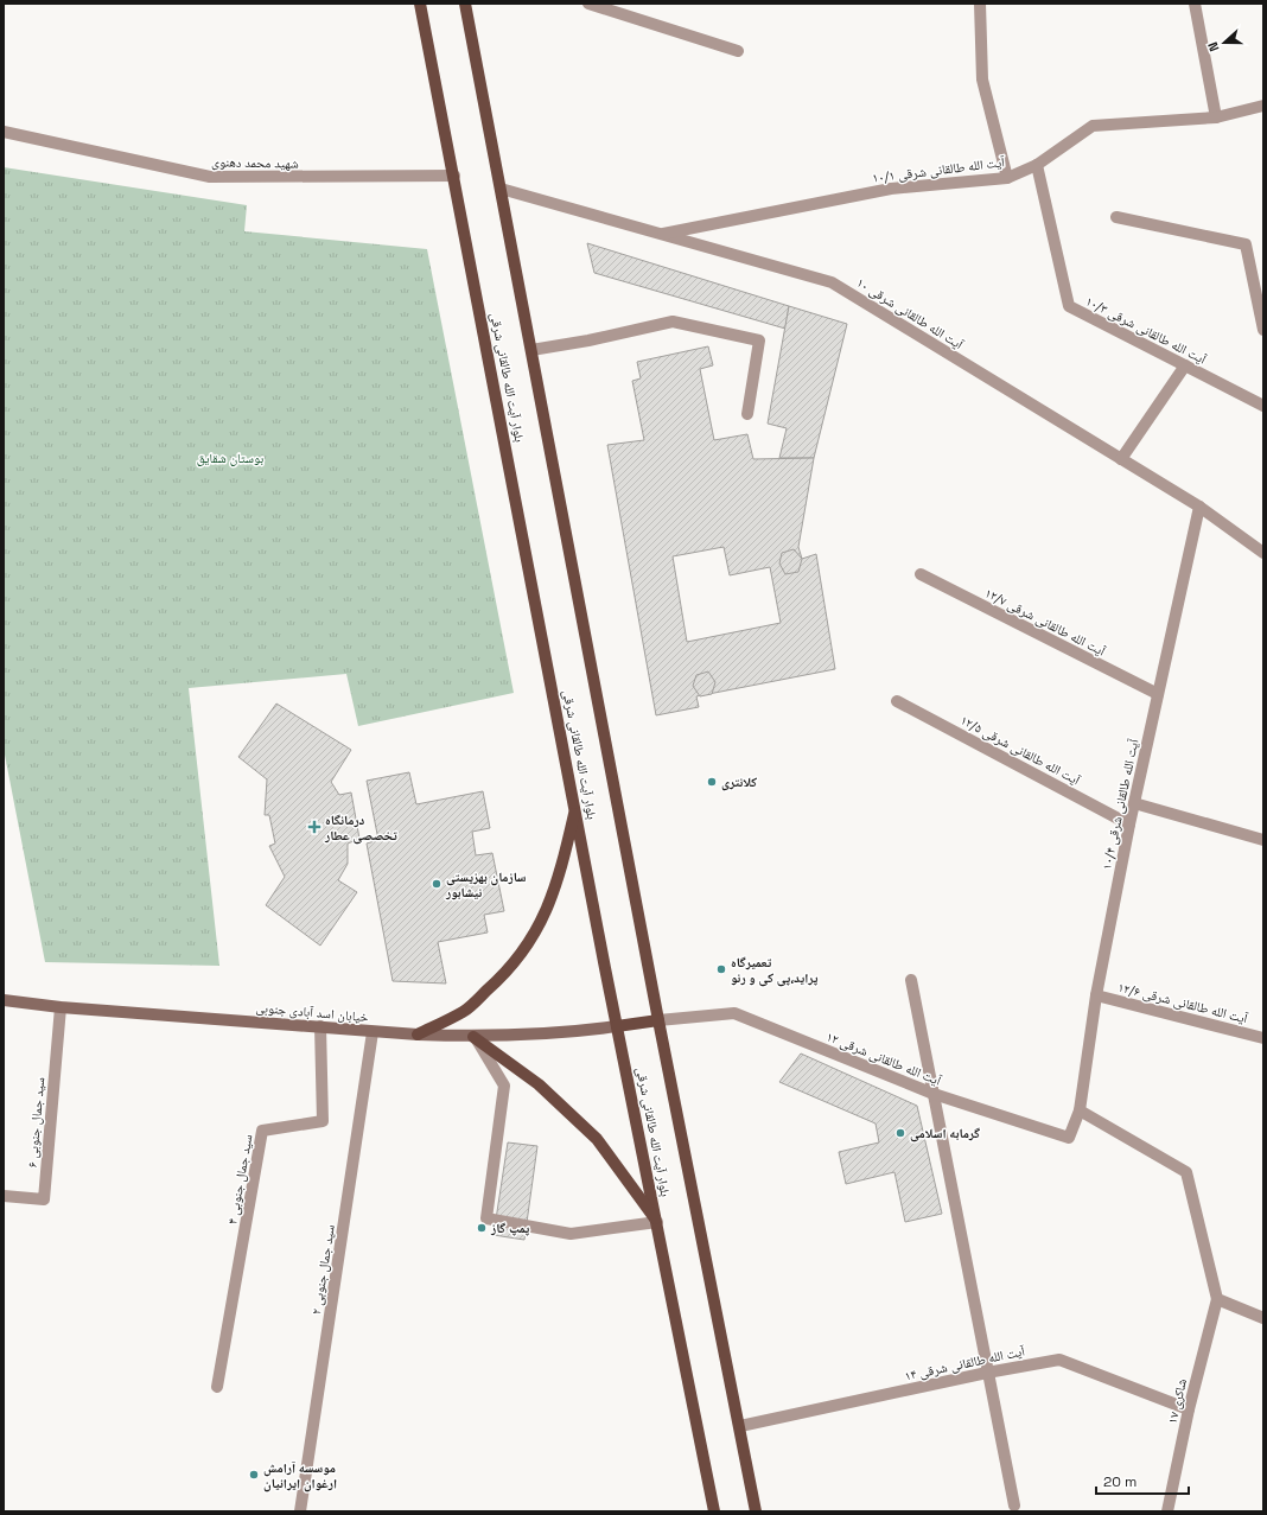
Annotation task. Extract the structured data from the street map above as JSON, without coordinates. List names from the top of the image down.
{
  "streets": {
    "main road": ["بلوار آیت الله طالقانی شرقی", "خیابان اسد آبادی جنوبی"],
    "street": [
      "شهید محمد دهنوی",
      "آیت الله طالقانی شرقی ۱۰/۱",
      "آیت الله طالقانی شرقی ۱۰",
      "آیت الله طالقانی شرقی ۱۰/۳",
      "آیت الله طالقانی شرقی ۱۲/۷",
      "آیت الله طالقانی شرقی ۱۲/۵",
      "آیت الله طالقانی شرقی ۱۰/۴",
      "آیت الله طالقانی شرقی ۱۲/۶",
      "آیت الله طالقانی شرقی ۱۲",
      "سید جمال جنوبی ۶",
      "سید جمال جنوبی ۴",
      "سید جمال جنوبی ۲",
      "آیت الله طالقانی شرقی ۱۴",
      "شاکری ۱۷"
    ]
  },
  "crossings": [
    ["شهید محمد دهنوی", "بلوار آیت الله طالقانی شرقی"],
    ["آیت الله طالقانی شرقی ۱۰/۱", "آیت الله طالقانی شرقی ۱۰"],
    ["آیت الله طالقانی شرقی ۱۰/۱", "آیت الله طالقانی شرقی ۱۰/۳"],
    ["آیت الله طالقانی شرقی ۱۰", "بلوار آیت الله طالقانی شرقی"],
    ["آیت الله طالقانی شرقی ۱۰", "آیت الله طالقانی شرقی ۱۰/۴"],
    ["بلوار آیت الله طالقانی شرقی", "خیابان اسد آبادی جنوبی"],
    ["بلوار آیت الله طالقانی شرقی", "آیت الله طالقانی شرقی ۱۲"],
    ["بلوار آیت الله طالقانی شرقی", "آیت الله طالقانی شرقی ۱۴"],
    ["آیت الله طالقانی شرقی ۱۲/۷", "آیت الله طالقانی شرقی ۱۰/۴"],
    ["آیت الله طالقانی شرقی ۱۲/۵", "آیت الله طالقانی شرقی ۱۰/۴"],
    ["آیت الله طالقانی شرقی ۱۰/۴", "آیت الله طالقانی شرقی ۱۲/۶"],
    ["آیت الله طالقانی شرقی ۱۰/۴", "آیت الله طالقانی شرقی ۱۲"],
    ["خیابان اسد آبادی جنوبی", "سید جمال جنوبی ۶"],
    ["خیابان اسد آبادی جنوبی", "سید جمال جنوبی ۴"],
    ["خیابان اسد آبادی جنوبی", "سید جمال جنوبی ۲"],
    ["آیت الله طالقانی شرقی ۱۴", "شاکری ۱۷"]
  ],
  "parks": ["بوستان شقایق"],
  "places": {
    "other": [
      "کلانتری",
      "سازمان بهزیستی نیشابور",
      "تعمیرگاه پراید،پی کی و رنو",
      "گرمابه اسلامی",
      "پمپ گاز",
      "موسسه آرامش ارغوان ایرانیان"
    ],
    "health": ["درمانگاه تخصصی عطار"]
  },
  "scale_bar": "20 m",
  "north": "left"
}
